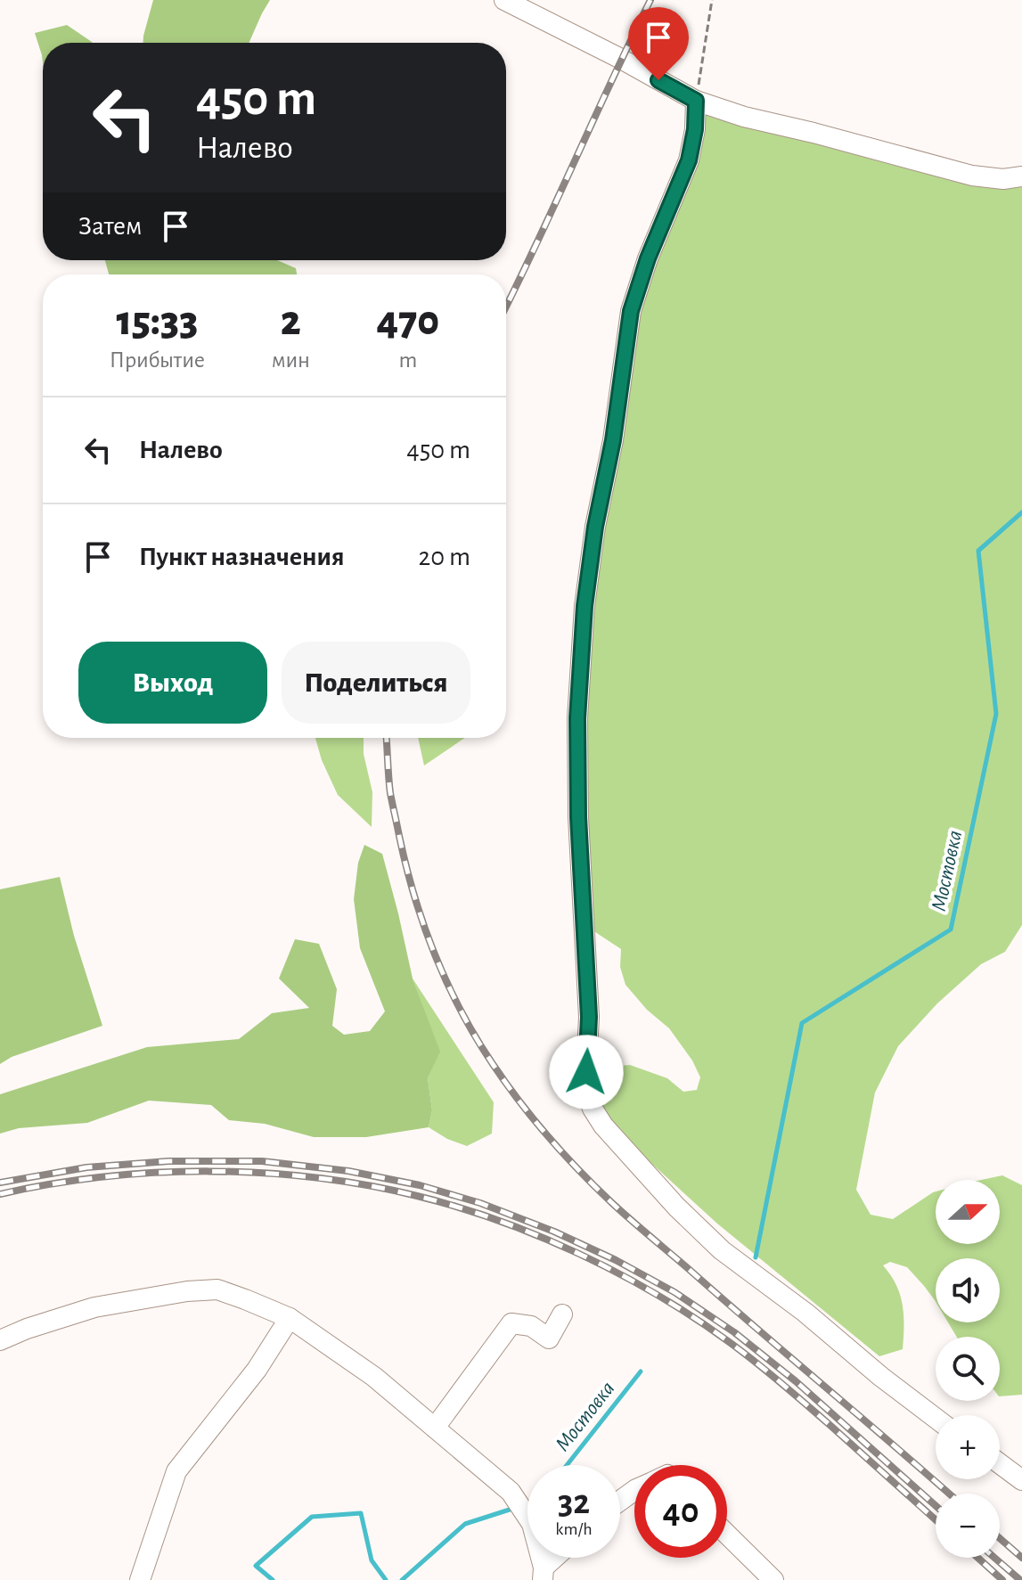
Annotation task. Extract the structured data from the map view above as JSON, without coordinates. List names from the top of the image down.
{
  "water": ["Мостовка"],
  "north": "right",
  "page": {
    "turn": ["450 m", "Налево"],
    "then": "Затем",
    "eta": [
      "15:33",
      "Прибытие",
      "2",
      "мин",
      "470",
      "m"
    ],
    "list": [
      {
        "name": "Налево",
        "value": "450 m"
      },
      {
        "name": "Пункт назначения",
        "value": "20 m"
      }
    ],
    "buttons": ["Выход", "Поделиться"],
    "map_buttons": ["+", "−"],
    "speed": "32 km/h",
    "limit": "40"
  }
}
